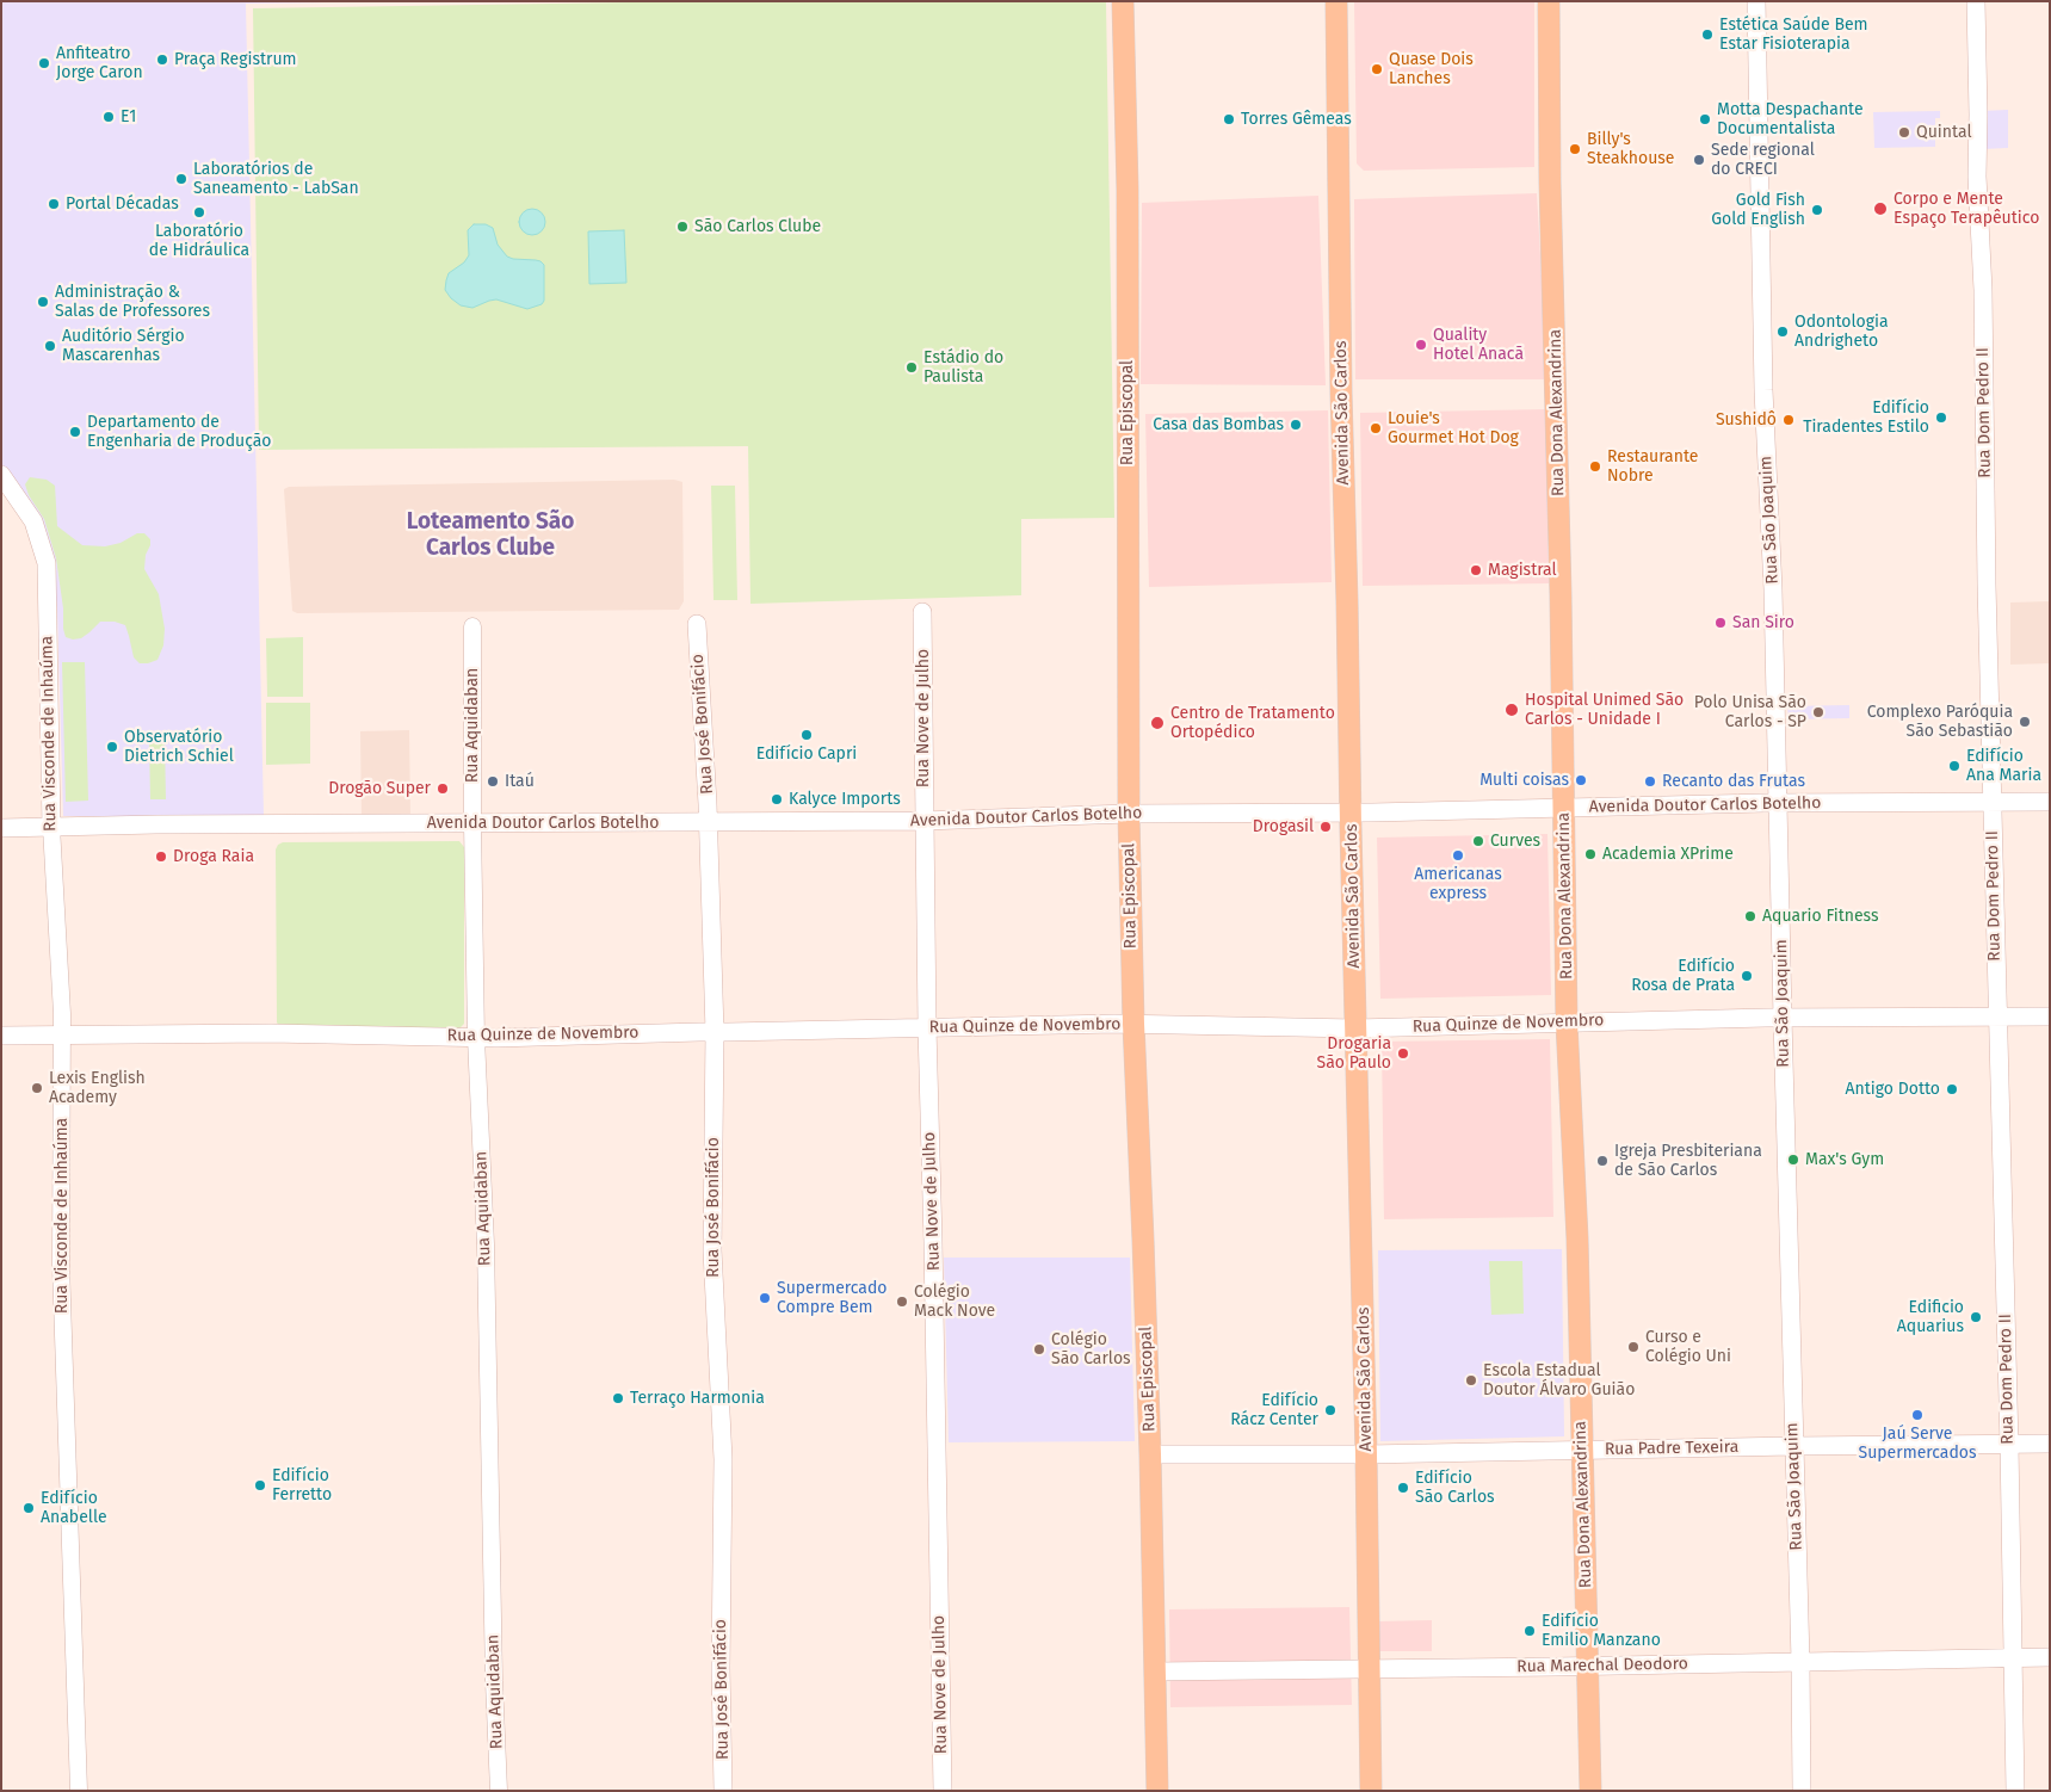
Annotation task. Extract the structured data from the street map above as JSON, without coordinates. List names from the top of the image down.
{
  "streets": {
    "main road": [
      "Rua Episcopal",
      "Avenida São Carlos",
      "Rua Dona Alexandrina",
      "Rua Dom Pedro II",
      "Rua São Joaquim",
      "Rua Nove de Julho",
      "Rua José Bonifácio",
      "Rua Visconde de Inhaúma",
      "Avenida Doutor Carlos Botelho",
      "Rua Quinze de Novembro",
      "Rua Padre Texeira",
      "Rua Marechal Deodoro"
    ],
    "street": ["Rua Aquidaban"]
  },
  "crossings": [
    ["Rua Episcopal", "Avenida Doutor Carlos Botelho"],
    ["Rua Episcopal", "Rua Quinze de Novembro"],
    ["Rua Episcopal", "Rua Padre Texeira"],
    ["Rua Episcopal", "Rua Marechal Deodoro"],
    ["Avenida São Carlos", "Avenida Doutor Carlos Botelho"],
    ["Avenida São Carlos", "Rua Quinze de Novembro"],
    ["Avenida São Carlos", "Rua Padre Texeira"],
    ["Avenida São Carlos", "Rua Marechal Deodoro"],
    ["Rua Dona Alexandrina", "Avenida Doutor Carlos Botelho"],
    ["Rua Dona Alexandrina", "Rua Quinze de Novembro"],
    ["Rua Dona Alexandrina", "Rua Padre Texeira"],
    ["Rua Dona Alexandrina", "Rua Marechal Deodoro"],
    ["Rua Dom Pedro II", "Avenida Doutor Carlos Botelho"],
    ["Rua Dom Pedro II", "Rua Quinze de Novembro"],
    ["Rua Dom Pedro II", "Rua Padre Texeira"],
    ["Rua Dom Pedro II", "Rua Marechal Deodoro"],
    ["Rua São Joaquim", "Avenida Doutor Carlos Botelho"],
    ["Rua São Joaquim", "Rua Quinze de Novembro"],
    ["Rua São Joaquim", "Rua Padre Texeira"],
    ["Rua São Joaquim", "Rua Marechal Deodoro"],
    ["Rua Nove de Julho", "Avenida Doutor Carlos Botelho"],
    ["Rua Nove de Julho", "Rua Quinze de Novembro"],
    ["Rua José Bonifácio", "Avenida Doutor Carlos Botelho"],
    ["Rua José Bonifácio", "Rua Quinze de Novembro"],
    ["Rua Aquidaban", "Avenida Doutor Carlos Botelho"],
    ["Rua Aquidaban", "Rua Quinze de Novembro"],
    ["Rua Visconde de Inhaúma", "Avenida Doutor Carlos Botelho"],
    ["Rua Visconde de Inhaúma", "Rua Quinze de Novembro"]
  ],
  "districts": ["Loteamento São Carlos Clube"],
  "places": [
    "Estética Saúde Bem Estar Fisioterapia",
    "Praça Registrum",
    "Anfiteatro Jorge Caron",
    "Quase Dois Lanches",
    "E1",
    "Torres Gêmeas",
    "Motta Despachante Documentalista",
    "Quintal",
    "Billy's Steakhouse",
    "Sede regional do CRECI",
    "Laboratórios de Saneamento - LabSan",
    "Portal Décadas",
    "Corpo e Mente Espaço Terapêutico",
    "Gold Fish Gold English",
    "Laboratório de Hidráulica",
    "São Carlos Clube",
    "Administração & Salas de Professores",
    "Odontologia Andrigheto",
    "Quality Hotel Anacã",
    "Auditório Sérgio Mascarenhas",
    "Estádio do Paulista",
    "Edifício Tiradentes Estilo",
    "Sushidô",
    "Casa das Bombas",
    "Louie's Gourmet Hot Dog",
    "Departamento de Engenharia de Produção",
    "Restaurante Nobre",
    "Magistral",
    "San Siro",
    "Hospital Unimed São Carlos - Unidade I",
    "Polo Unisa São Carlos - SP",
    "Complexo Paróquia São Sebastião",
    "Centro de Tratamento Ortopédico",
    "Edifício Capri",
    "Observatório Dietrich Schiel",
    "Edifício Ana Maria",
    "Multi coisas",
    "Itaú",
    "Recanto das Frutas",
    "Drogão Super",
    "Kalyce Imports",
    "Drogasil",
    "Curves",
    "Academia XPrime",
    "Americanas express",
    "Droga Raia",
    "Aquario Fitness",
    "Edifício Rosa de Prata",
    "Drogaria São Paulo",
    "Lexis English Academy",
    "Antigo Dotto",
    "Max's Gym",
    "Igreja Presbiteriana de São Carlos",
    "Supermercado Compre Bem",
    "Colégio Mack Nove",
    "Edificio Aquarius",
    "Curso e Colégio Uni",
    "Colégio São Carlos",
    "Escola Estadual Doutor Álvaro Guião",
    "Terraço Harmonia",
    "Edifício Rácz Center",
    "Jaú Serve Supermercados",
    "Edifício Ferretto",
    "Edifício São Carlos",
    "Edifício Anabelle",
    "Edifício Emilio Manzano"
  ]
}
